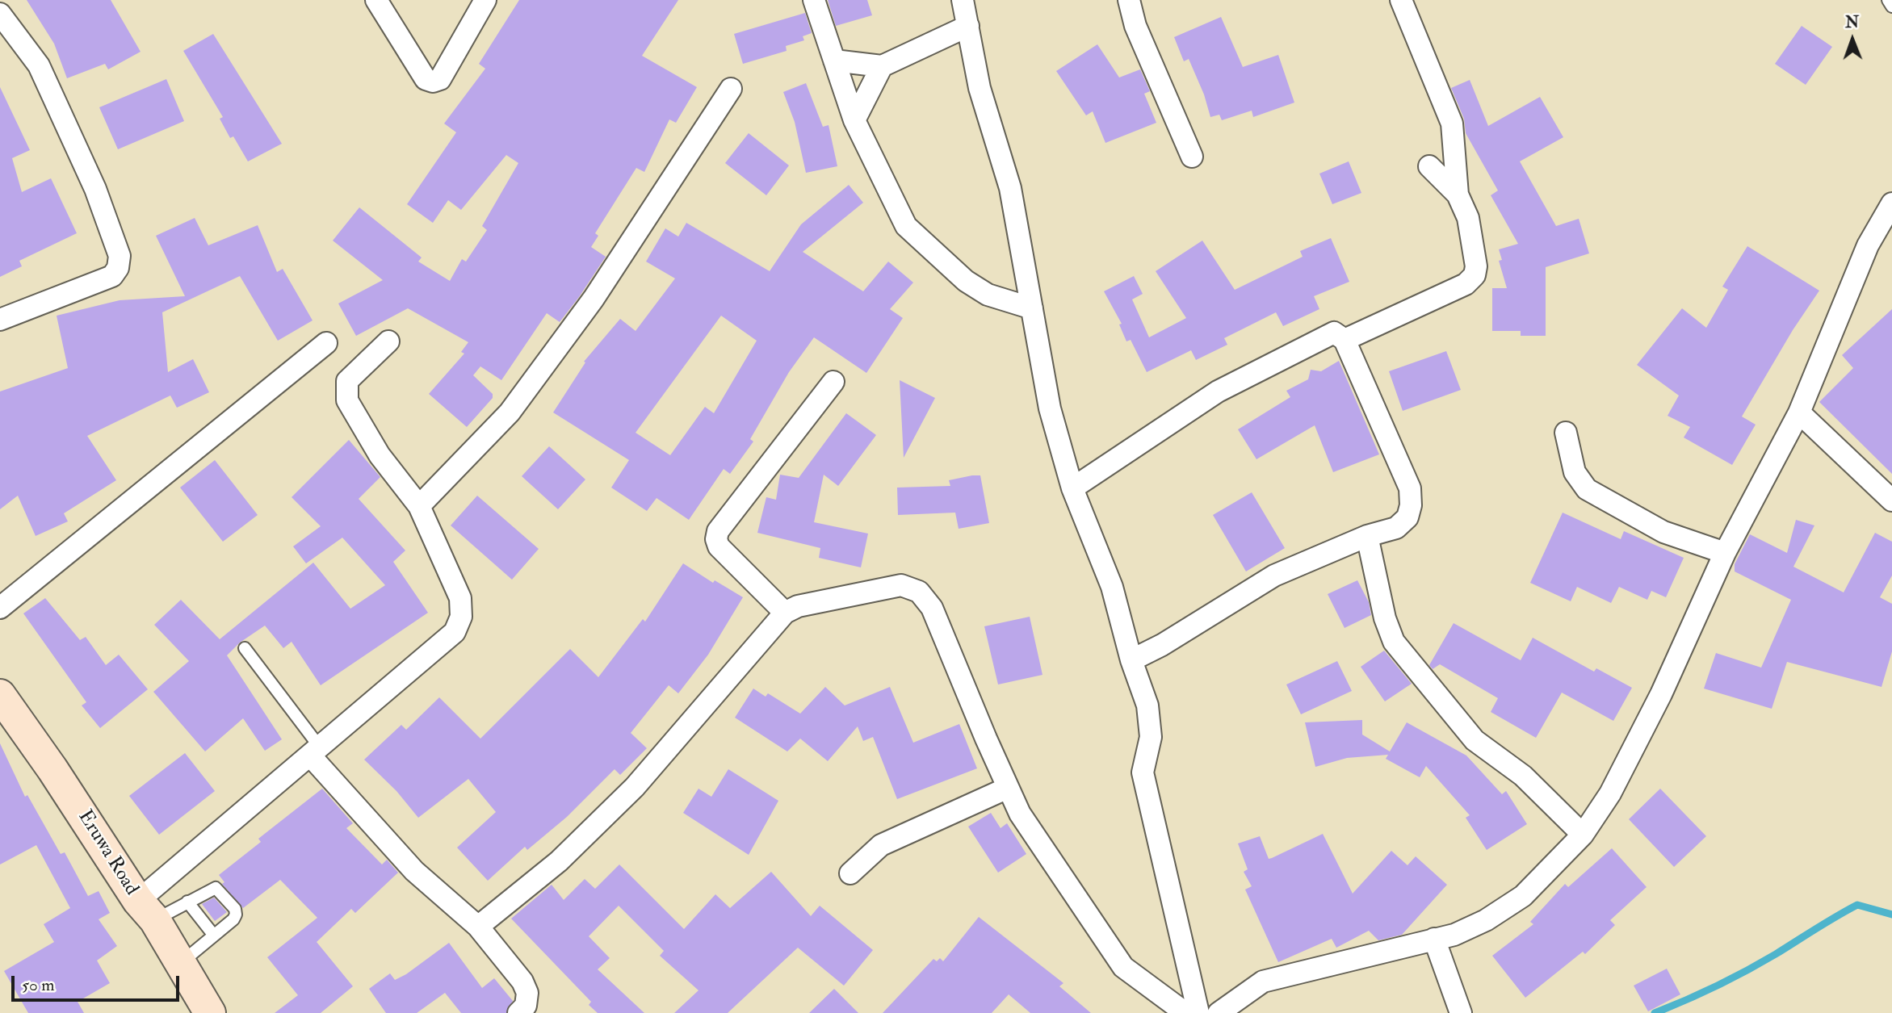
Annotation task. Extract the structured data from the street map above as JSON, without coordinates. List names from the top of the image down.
{
  "streets": {
    "main road": ["Eruwa Road"]
  },
  "scale_bar": "50 m",
  "north": "top"
}
